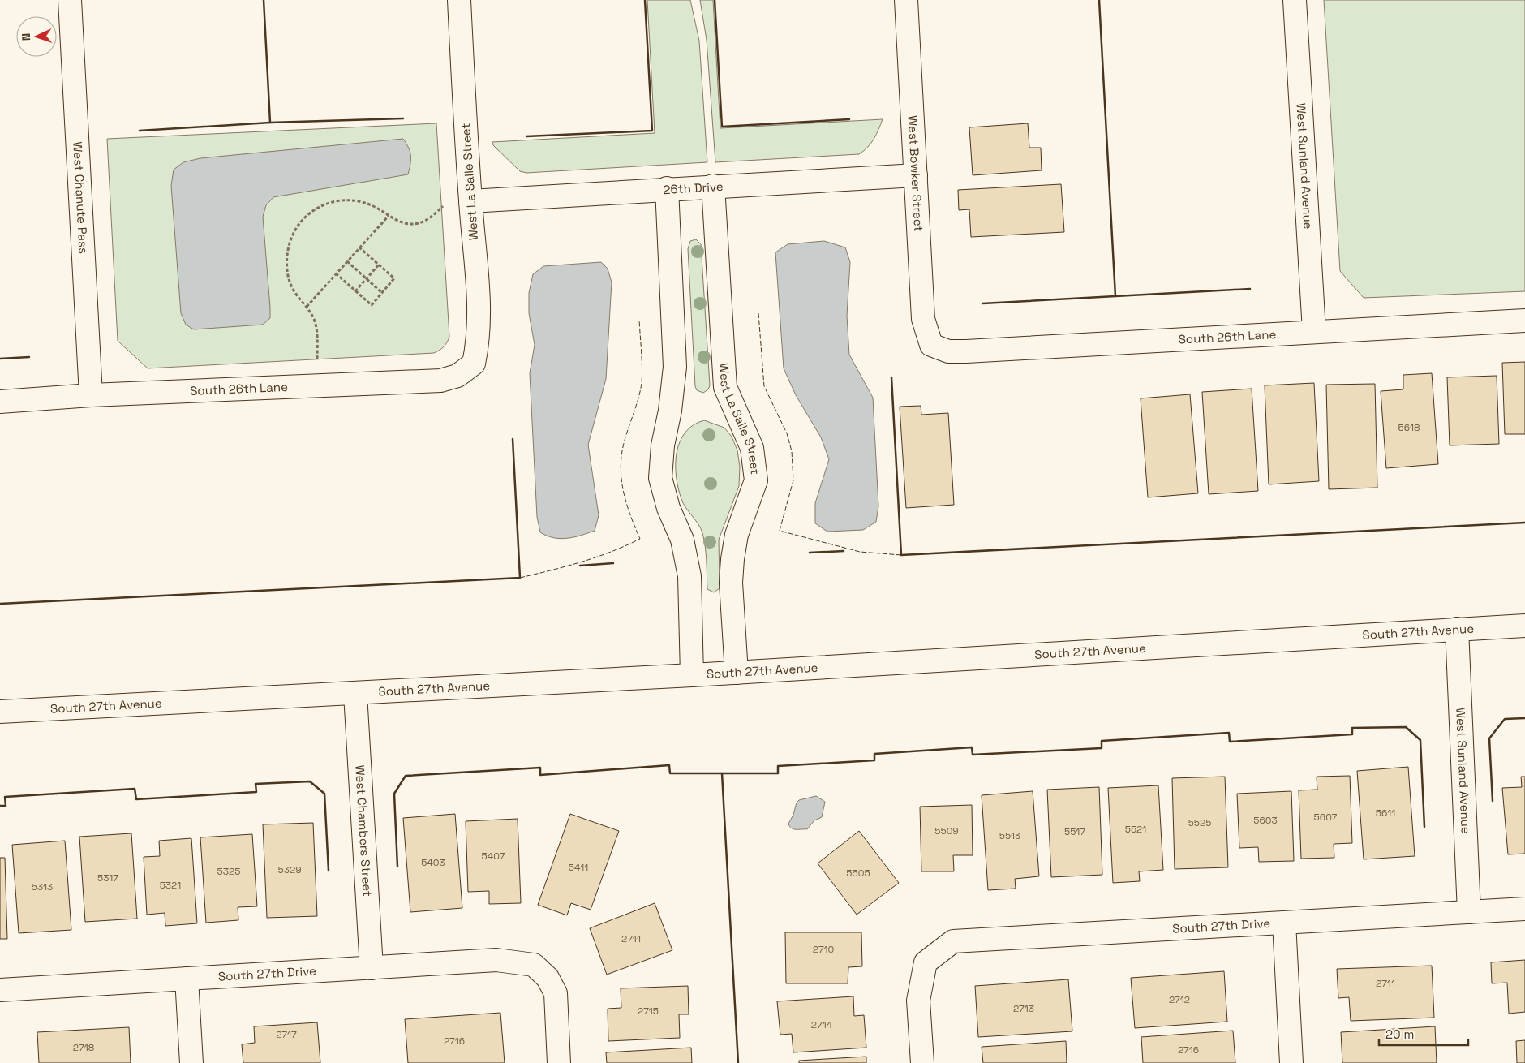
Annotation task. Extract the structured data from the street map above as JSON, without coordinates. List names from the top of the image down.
{
  "streets": {
    "street": [
      "West Sunland Avenue",
      "West Bowker Street",
      "West La Salle Street",
      "26th Drive",
      "West Chanute Pass",
      "South 26th Lane",
      "South 27th Avenue",
      "West Chambers Street",
      "South 27th Drive"
    ]
  },
  "crossings": [
    ["West Sunland Avenue", "South 26th Lane"],
    ["West Sunland Avenue", "South 27th Avenue"],
    ["West Sunland Avenue", "South 27th Drive"],
    ["West Bowker Street", "26th Drive"],
    ["West Bowker Street", "South 26th Lane"],
    ["West La Salle Street", "26th Drive"],
    ["West La Salle Street", "South 26th Lane"],
    ["West La Salle Street", "South 27th Avenue"],
    ["West Chanute Pass", "South 26th Lane"],
    ["South 27th Avenue", "West Chambers Street"],
    ["West Chambers Street", "South 27th Drive"]
  ],
  "house_numbers": [
    "5618",
    "5611",
    "5607",
    "5603",
    "5525",
    "5521",
    "5509",
    "5517",
    "5513",
    "5407",
    "5403",
    "5411",
    "5329",
    "5325",
    "5505",
    "5317",
    "5321",
    "5313",
    "2711",
    "2710",
    "2711",
    "2712",
    "2713",
    "2715",
    "2714",
    "2717",
    "2716",
    "2718",
    "2716"
  ],
  "scale_bar": "20 m",
  "north": "left"
}
